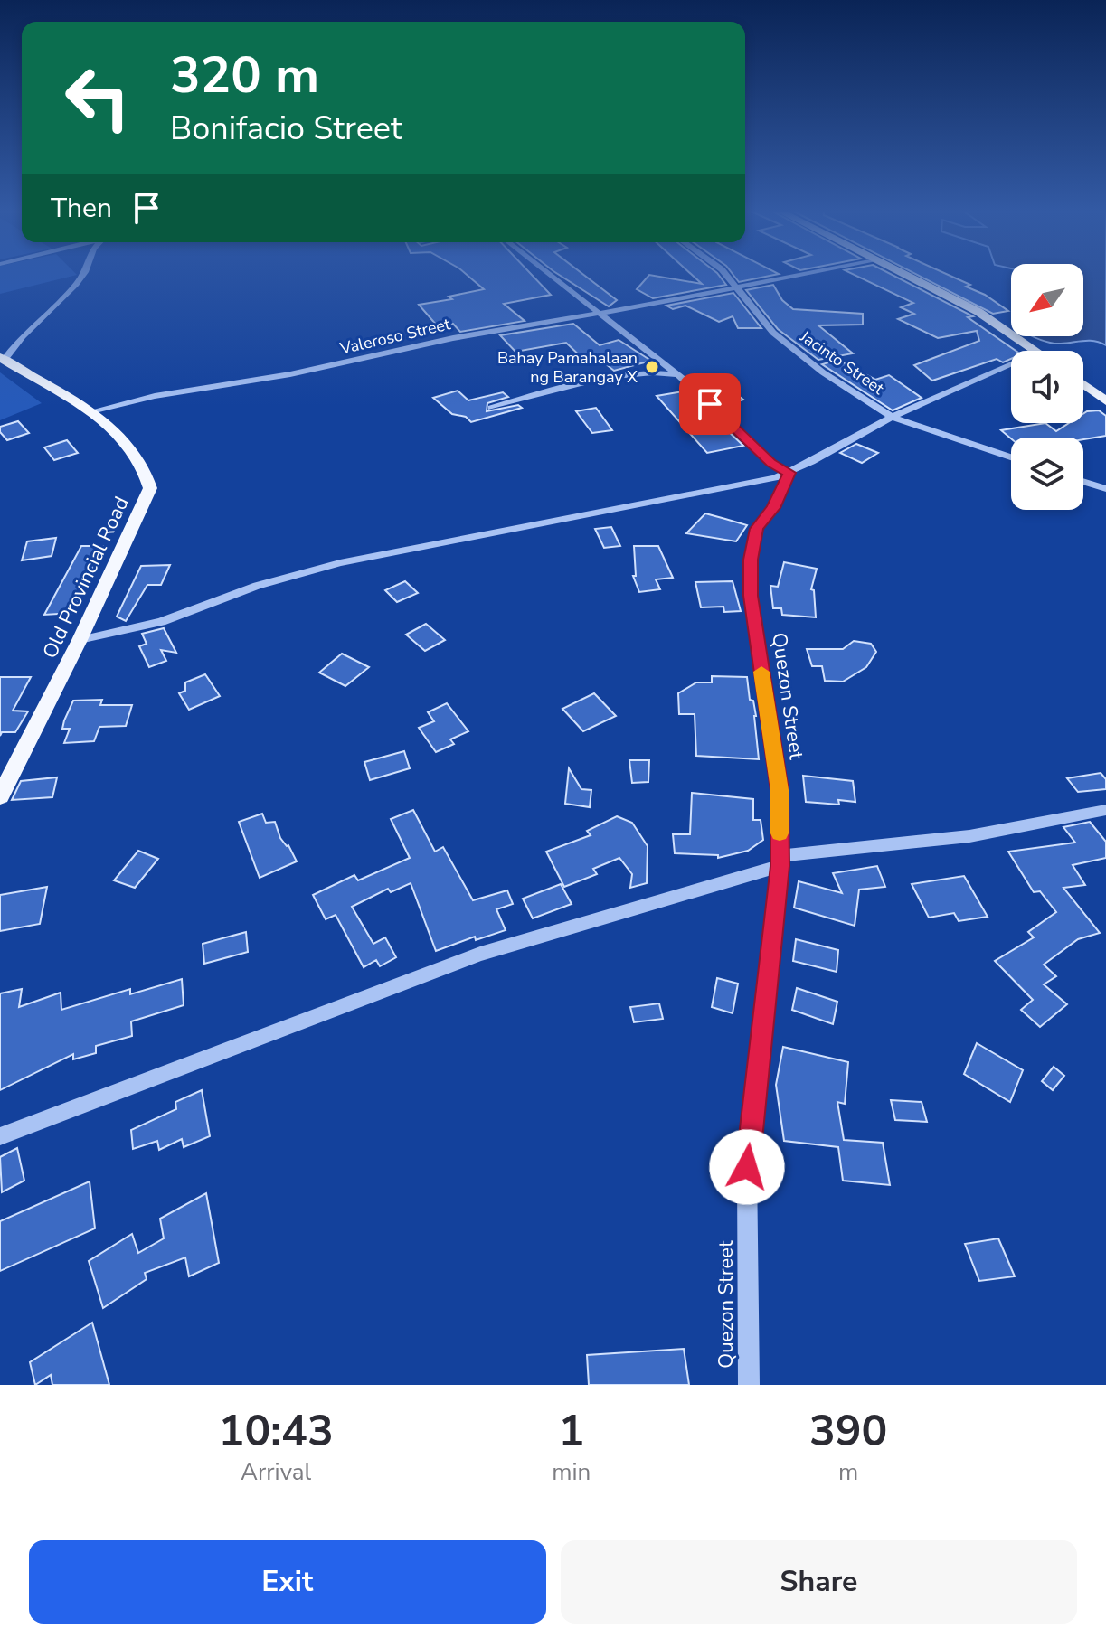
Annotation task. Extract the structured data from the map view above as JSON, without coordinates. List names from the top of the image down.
{
  "streets": {
    "main road": ["Old Provincial Road"],
    "street": ["Valeroso Street", "Jacinto Street", "Quezon Street"]
  },
  "crossings": [
    ["Valeroso Street", "Jacinto Street"],
    ["Valeroso Street", "Old Provincial Road"]
  ],
  "places": ["Bahay Pamahalaan ng Barangay X"],
  "north": "bottom left",
  "page": {
    "turn": ["320 m", "Bonifacio Street"],
    "then": "Then",
    "eta": [
      "10:43",
      "Arrival",
      "1",
      "min",
      "390",
      "m"
    ],
    "buttons": ["Exit", "Share"]
  }
}
